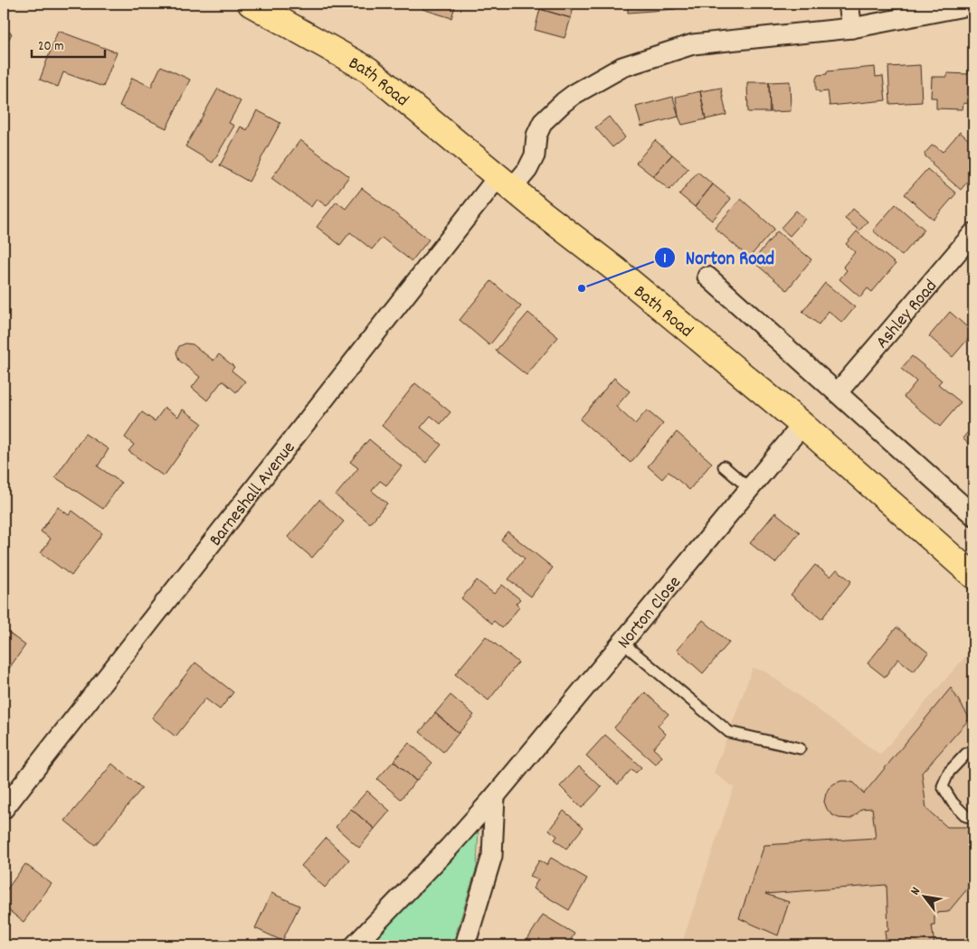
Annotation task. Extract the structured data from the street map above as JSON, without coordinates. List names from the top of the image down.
{
  "streets": {
    "main road": ["Bath Road"],
    "street": ["Ashley Road", "Barneshall Avenue", "Norton Close"]
  },
  "crossings": [
    ["Bath Road", "Barneshall Avenue"],
    ["Bath Road", "Norton Close"]
  ],
  "places": ["Norton Road"],
  "scale_bar": "20 m",
  "north": "top left"
}
